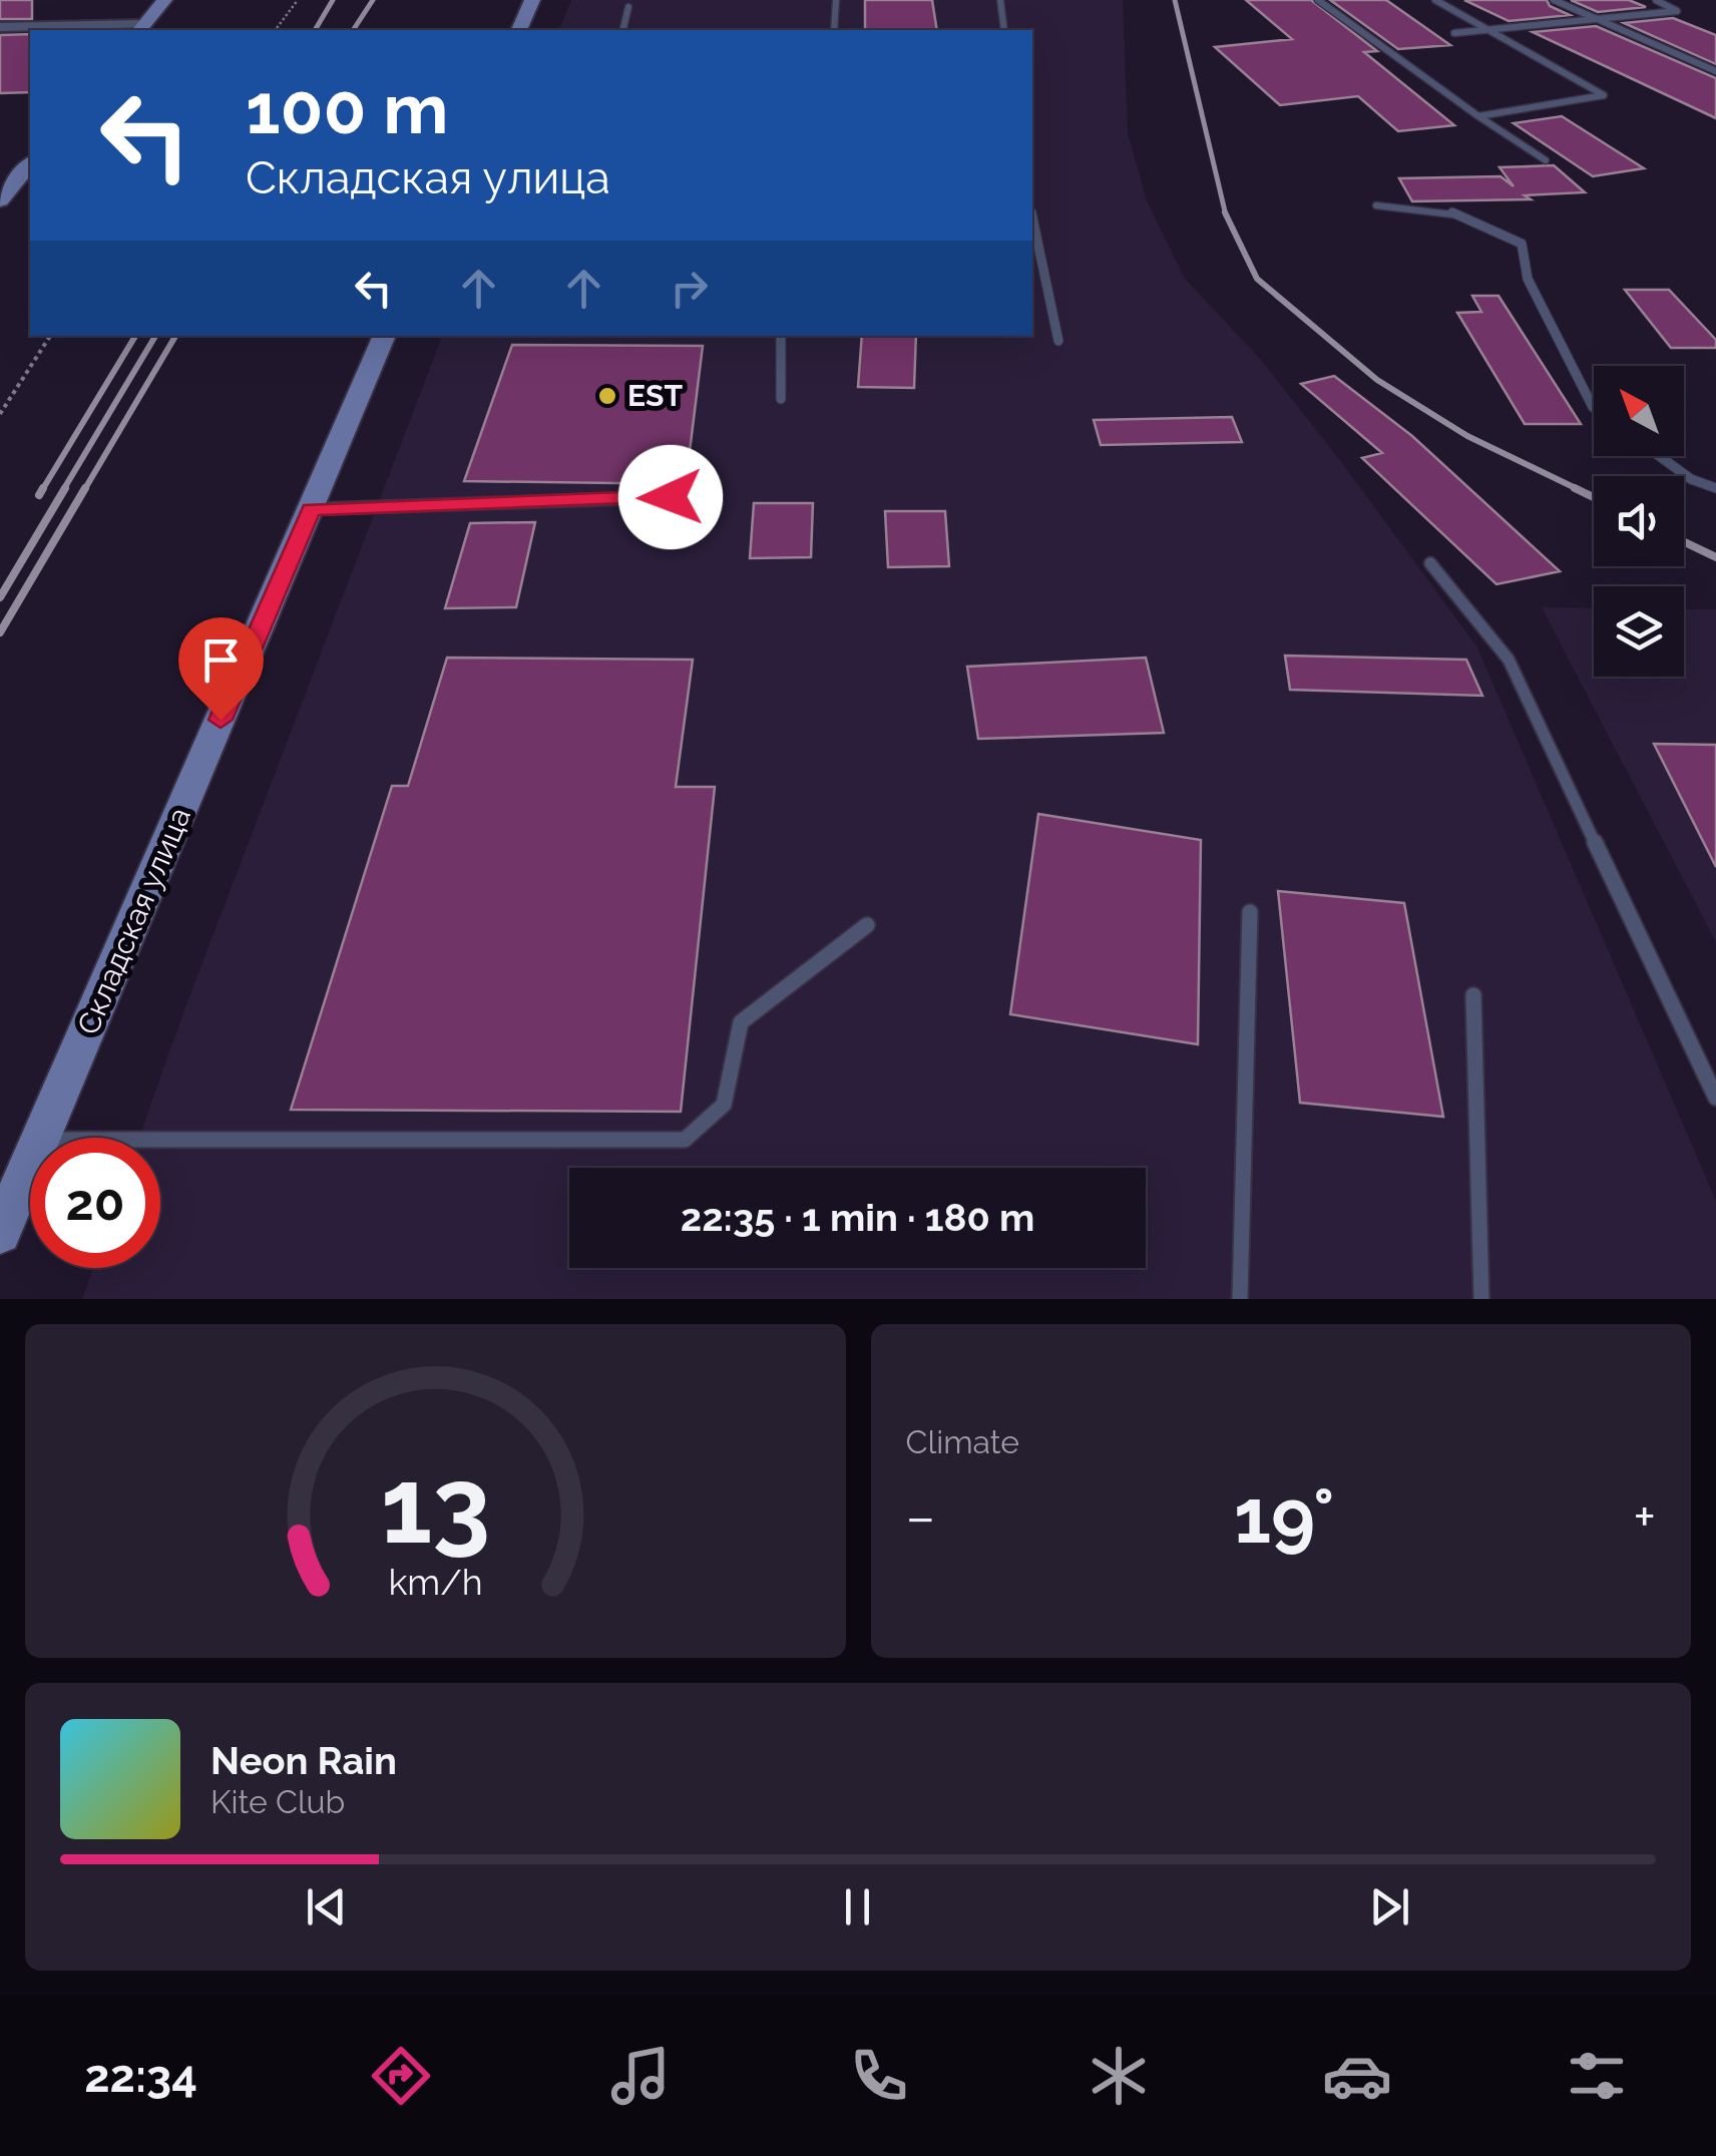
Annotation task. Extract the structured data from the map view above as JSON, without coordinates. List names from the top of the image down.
{
  "streets": {
    "main road": ["Складская улица"]
  },
  "places": ["EST"],
  "north": "top left",
  "page": {
    "turn": ["100 m", "Складская улица"],
    "limit": "20",
    "trip": "22:35 · 1 min · 180 m",
    "tile": "Climate",
    "heat": ["−", "19°", "+"],
    "song": ["Neon Rain", "Kite Club"],
    "tabs": "22:34",
    "gauge": ["13", "km/h"]
  }
}
